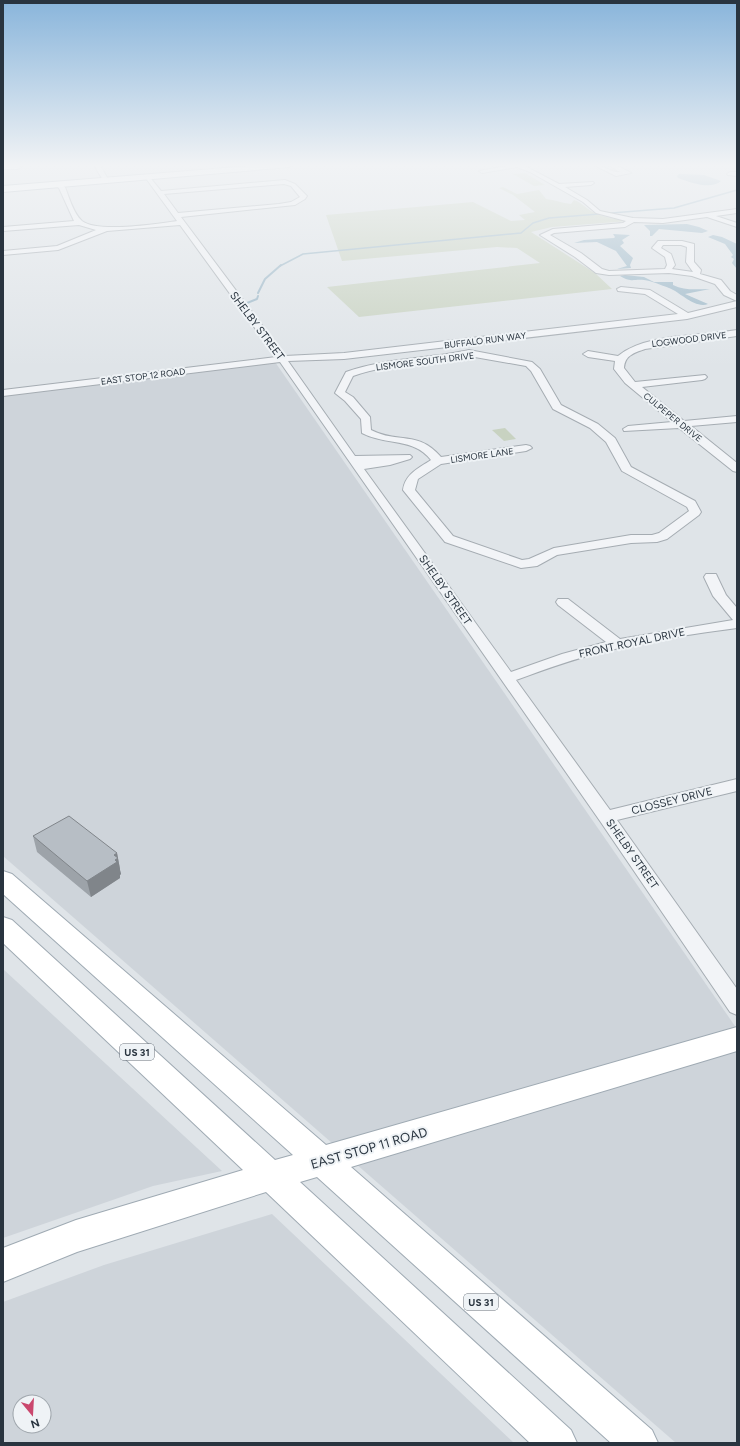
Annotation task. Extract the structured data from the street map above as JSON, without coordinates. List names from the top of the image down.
{
  "streets": {
    "main road": ["US 31", "EAST STOP 11 ROAD"],
    "street": [
      "SHELBY STREET",
      "LOGWOOD DRIVE",
      "BUFFALO RUN WAY",
      "LISMORE SOUTH DRIVE",
      "EAST STOP 12 ROAD",
      "CULPEPER DRIVE",
      "LISMORE LANE",
      "FRONT ROYAL DRIVE",
      "CLOSSEY DRIVE"
    ]
  },
  "crossings": [
    ["SHELBY STREET", "BUFFALO RUN WAY"],
    ["SHELBY STREET", "EAST STOP 12 ROAD"],
    ["SHELBY STREET", "LISMORE LANE"],
    ["SHELBY STREET", "FRONT ROYAL DRIVE"],
    ["SHELBY STREET", "CLOSSEY DRIVE"],
    ["LOGWOOD DRIVE", "CULPEPER DRIVE"],
    ["BUFFALO RUN WAY", "EAST STOP 12 ROAD"],
    ["LISMORE SOUTH DRIVE", "LISMORE LANE"],
    ["US 31", "EAST STOP 11 ROAD"]
  ],
  "north": "bottom"
}
